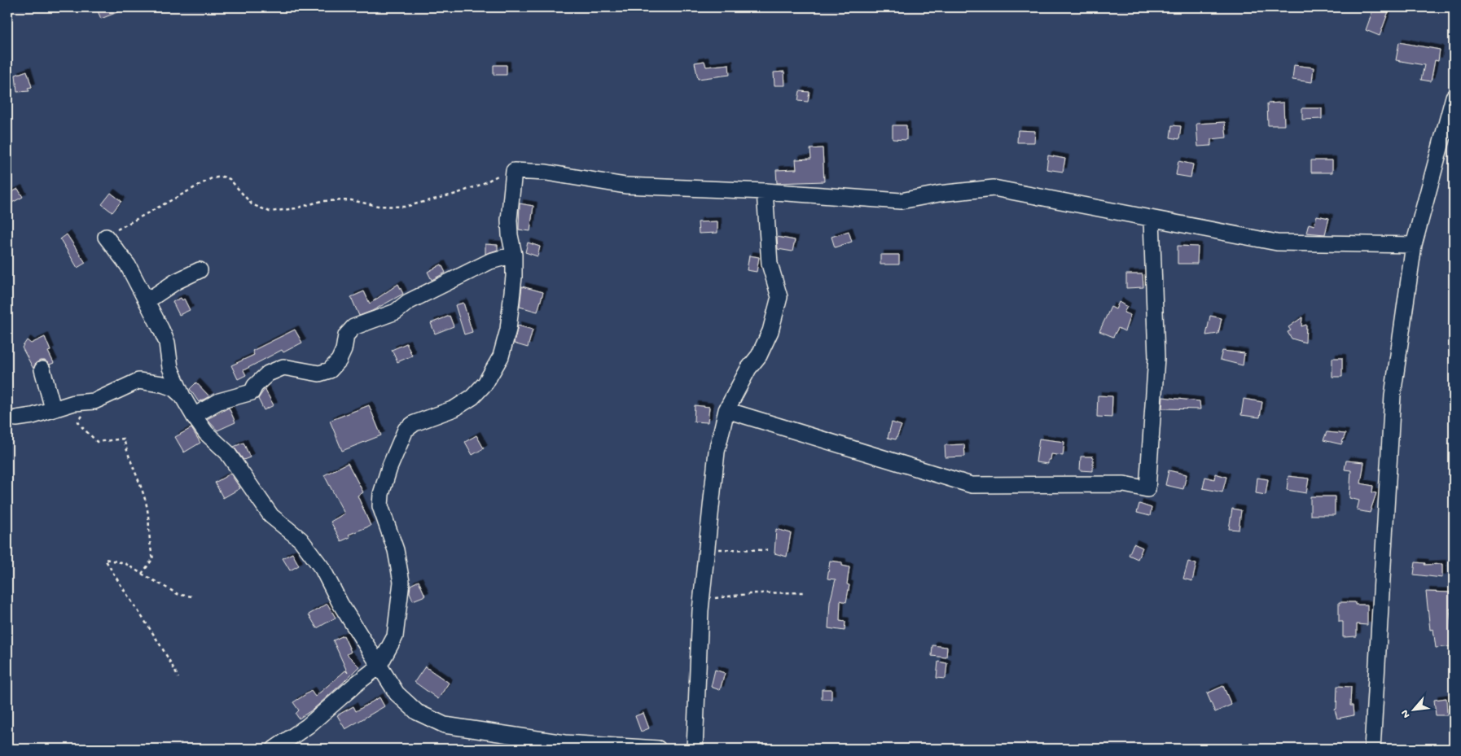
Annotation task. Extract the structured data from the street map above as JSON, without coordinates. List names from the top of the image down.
{
  "north": "bottom left"
}
